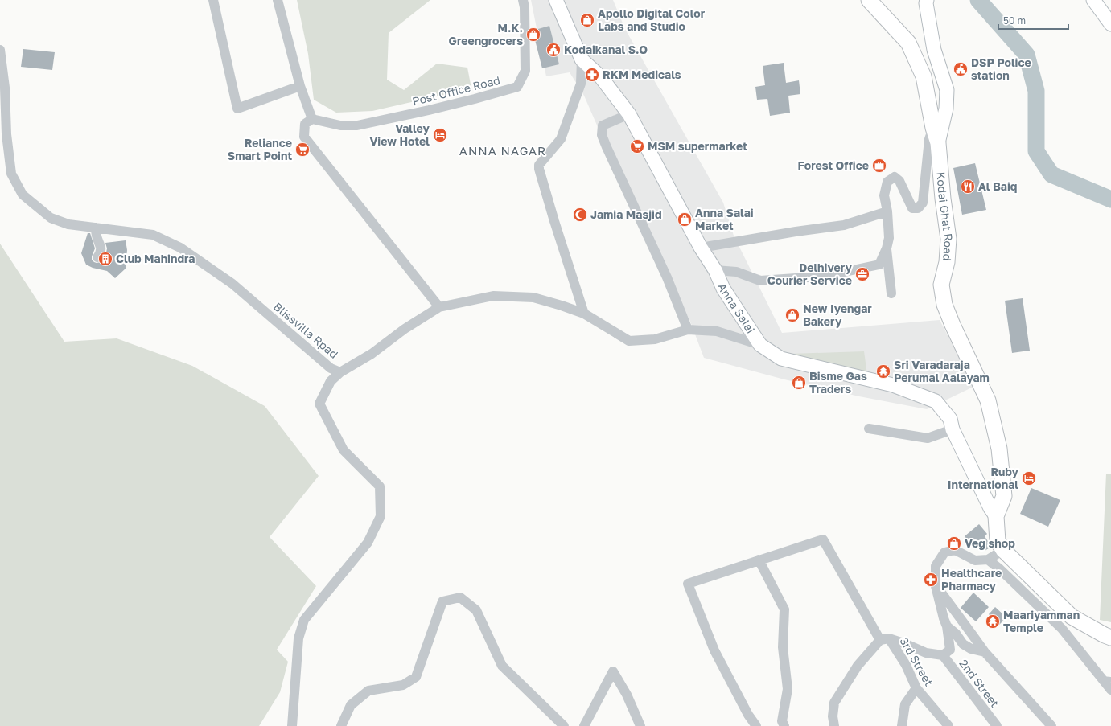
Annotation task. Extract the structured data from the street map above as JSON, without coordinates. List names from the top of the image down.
{
  "streets": {
    "main road": ["Kodai Ghat Road"],
    "street": [
      "Post Office Road",
      "Anna Salai",
      "Blissvilla Rpad",
      "3rd Street",
      "2nd Street"
    ]
  },
  "crossings": [
    ["Kodai Ghat Road", "Anna Salai"],
    ["Anna Salai", "Blissvilla Rpad"]
  ],
  "districts": ["ANNA NAGAR"],
  "places": {
    "shop": [
      "Apollo Digital Color Labs and Studio",
      "M.K. Greengrocers",
      "Anna Salai Market",
      "New Iyengar Bakery",
      "Bisme Gas Traders",
      "Veg shop"
    ],
    "public building": ["Kodaikanal S.O", "DSP Police station"],
    "pharmacy": ["RKM Medicals", "Healthcare Pharmacy"],
    "hotel": ["Valley View Hotel", "Ruby International"],
    "supermarket": ["MSM supermarket", "Reliance Smart Point"],
    "office": ["Forest Office", "Delhivery Courier Service"],
    "restaurant": ["Al Baiq"],
    "mosque": ["Jamia Masjid"],
    "building": ["Club Mahindra"],
    "temple": ["Sri Varadaraja Perumal Aalayam", "Maariyamman Temple"]
  },
  "scale_bar": "50 m"
}
